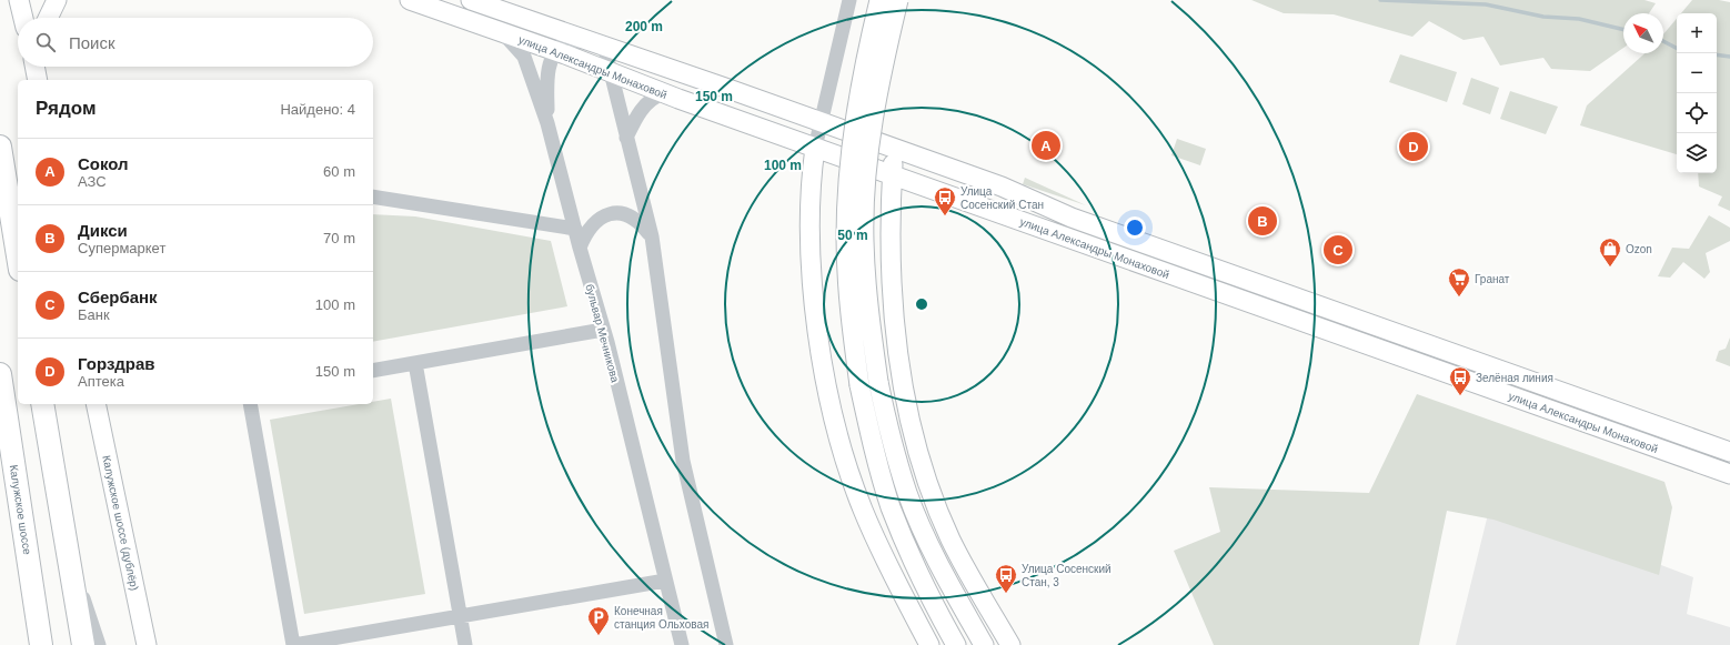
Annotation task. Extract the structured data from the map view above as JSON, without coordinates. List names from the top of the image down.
{
  "streets": {
    "highway": ["Калужское шоссе"],
    "main road": ["улица Александры Монаховой", "Калужское шоссе (дублёр)"],
    "street": ["бульвар Мечникова"]
  },
  "crossings": [
    ["улица Александры Монаховой", "бульвар Мечникова"]
  ],
  "places": {
    "bus stop": ["Улица Сосенский Стан", "Зелёная линия", "Улица Сосенский Стан, 3"],
    "shop": ["Ozon"],
    "supermarket": ["Гранат"],
    "parking": ["Конечная станция Ольховая"]
  },
  "north": "top left",
  "page": {
    "map_buttons": ["+", "−"],
    "search": "Поиск",
    "heading": ["Рядом", "Найдено: 4"],
    "pins": [
      "A",
      "D",
      "B",
      "C"
    ],
    "list": [
      {
        "mark": "A",
        "name": "Сокол",
        "note": "АЗС",
        "value": "60 m"
      },
      {
        "mark": "B",
        "name": "Дикси",
        "note": "Супермаркет",
        "value": "70 m"
      },
      {
        "mark": "C",
        "name": "Сбербанк",
        "note": "Банк",
        "value": "100 m"
      },
      {
        "mark": "D",
        "name": "Горздрав",
        "note": "Аптека",
        "value": "150 m"
      }
    ]
  },
  "rings": [
    "200 m",
    "150 m",
    "100 m",
    "50 m"
  ]
}
